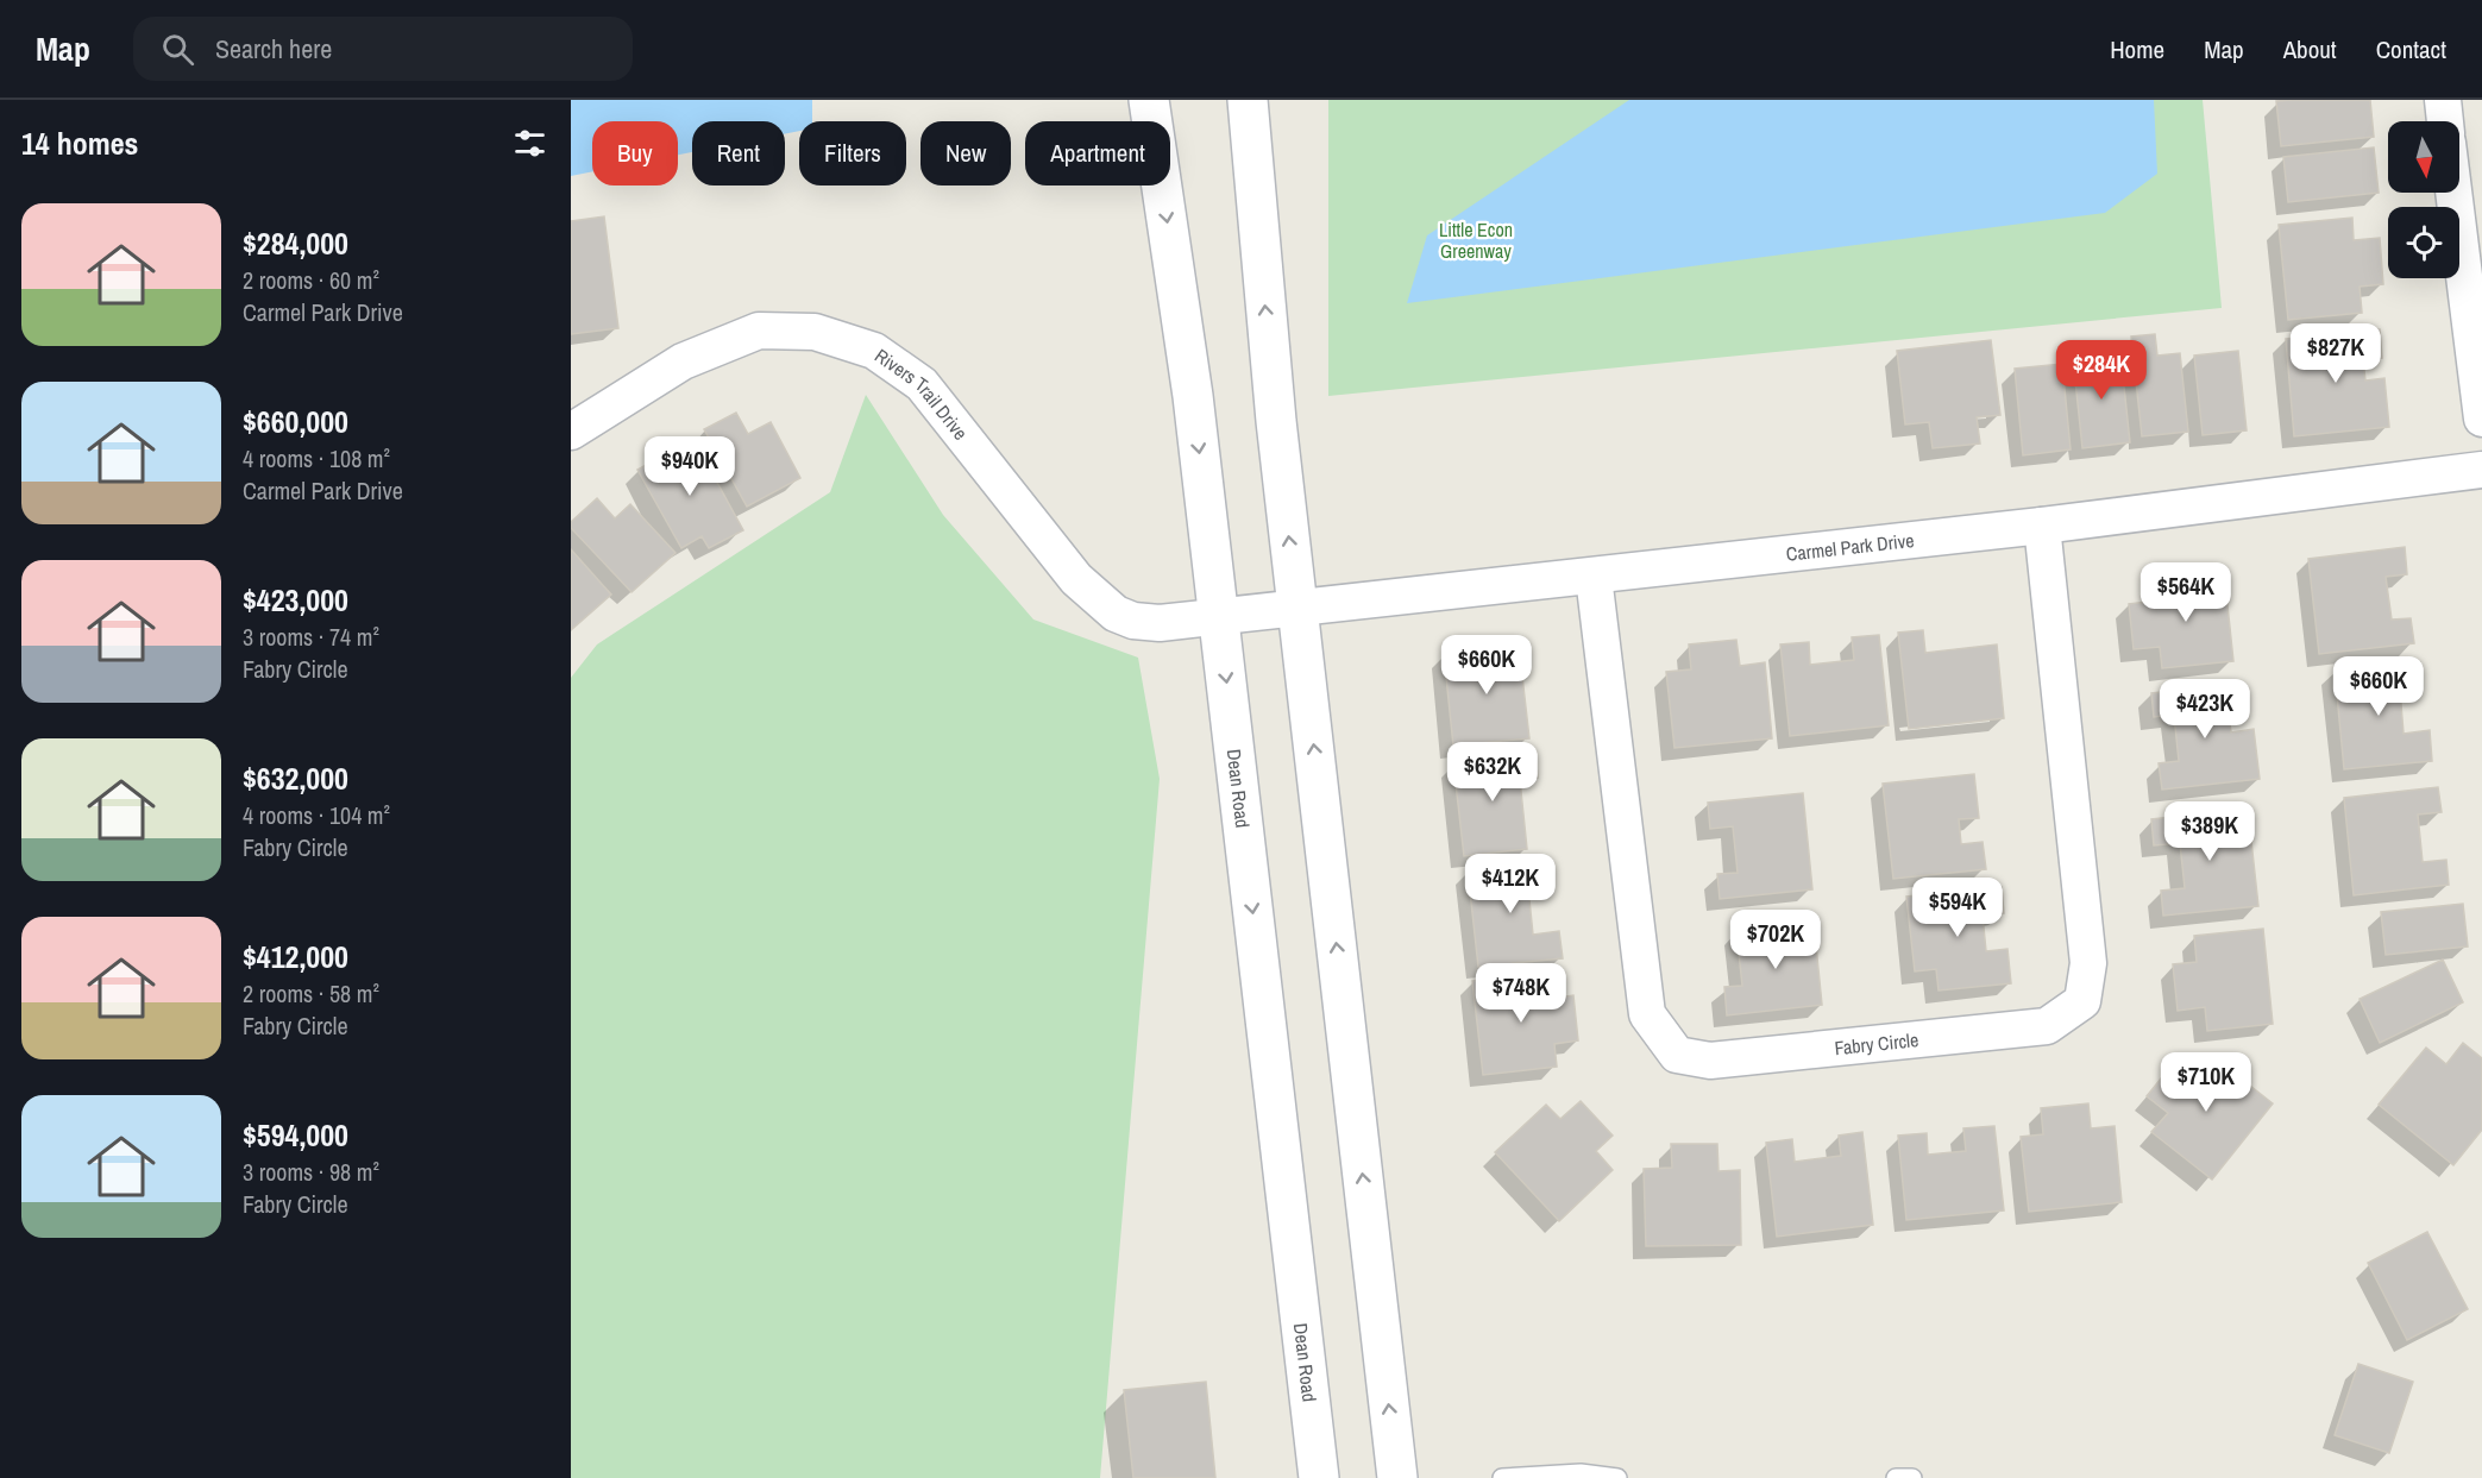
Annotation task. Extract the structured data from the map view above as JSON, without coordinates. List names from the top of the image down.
{
  "streets": {
    "main road": ["Dean Road"],
    "street": ["Rivers Trail Drive", "Carmel Park Drive", "Fabry Circle"]
  },
  "crossings": [
    ["Rivers Trail Drive", "Carmel Park Drive"],
    ["Rivers Trail Drive", "Dean Road"],
    ["Carmel Park Drive", "Dean Road"],
    ["Carmel Park Drive", "Fabry Circle"]
  ],
  "parks": ["Little Econ Greenway"],
  "north": "bottom",
  "page": {
    "header": "Map",
    "search": "Search here",
    "nav": [
      "Home",
      "Map",
      "About",
      "Contact"
    ],
    "heading": "14 homes",
    "chip": [
      "Buy",
      "Rent",
      "Filters",
      "New",
      "Apartment"
    ],
    "list": [
      {
        "name": "$284,000",
        "note": "2 rooms · 60 m² · Carmel Park Drive"
      },
      {
        "name": "$660,000",
        "note": "4 rooms · 108 m² · Carmel Park Drive"
      },
      {
        "name": "$423,000",
        "note": "3 rooms · 74 m² · Fabry Circle"
      },
      {
        "name": "$632,000",
        "note": "4 rooms · 104 m² · Fabry Circle"
      },
      {
        "name": "$412,000",
        "note": "2 rooms · 58 m² · Fabry Circle"
      },
      {
        "name": "$594,000",
        "note": "3 rooms · 98 m² · Fabry Circle"
      }
    ],
    "price": [
      "$827K",
      "$284K",
      "$940K",
      "$564K",
      "$660K",
      "$660K",
      "$423K",
      "$632K",
      "$389K",
      "$412K",
      "$594K",
      "$702K",
      "$748K",
      "$710K"
    ]
  }
}
